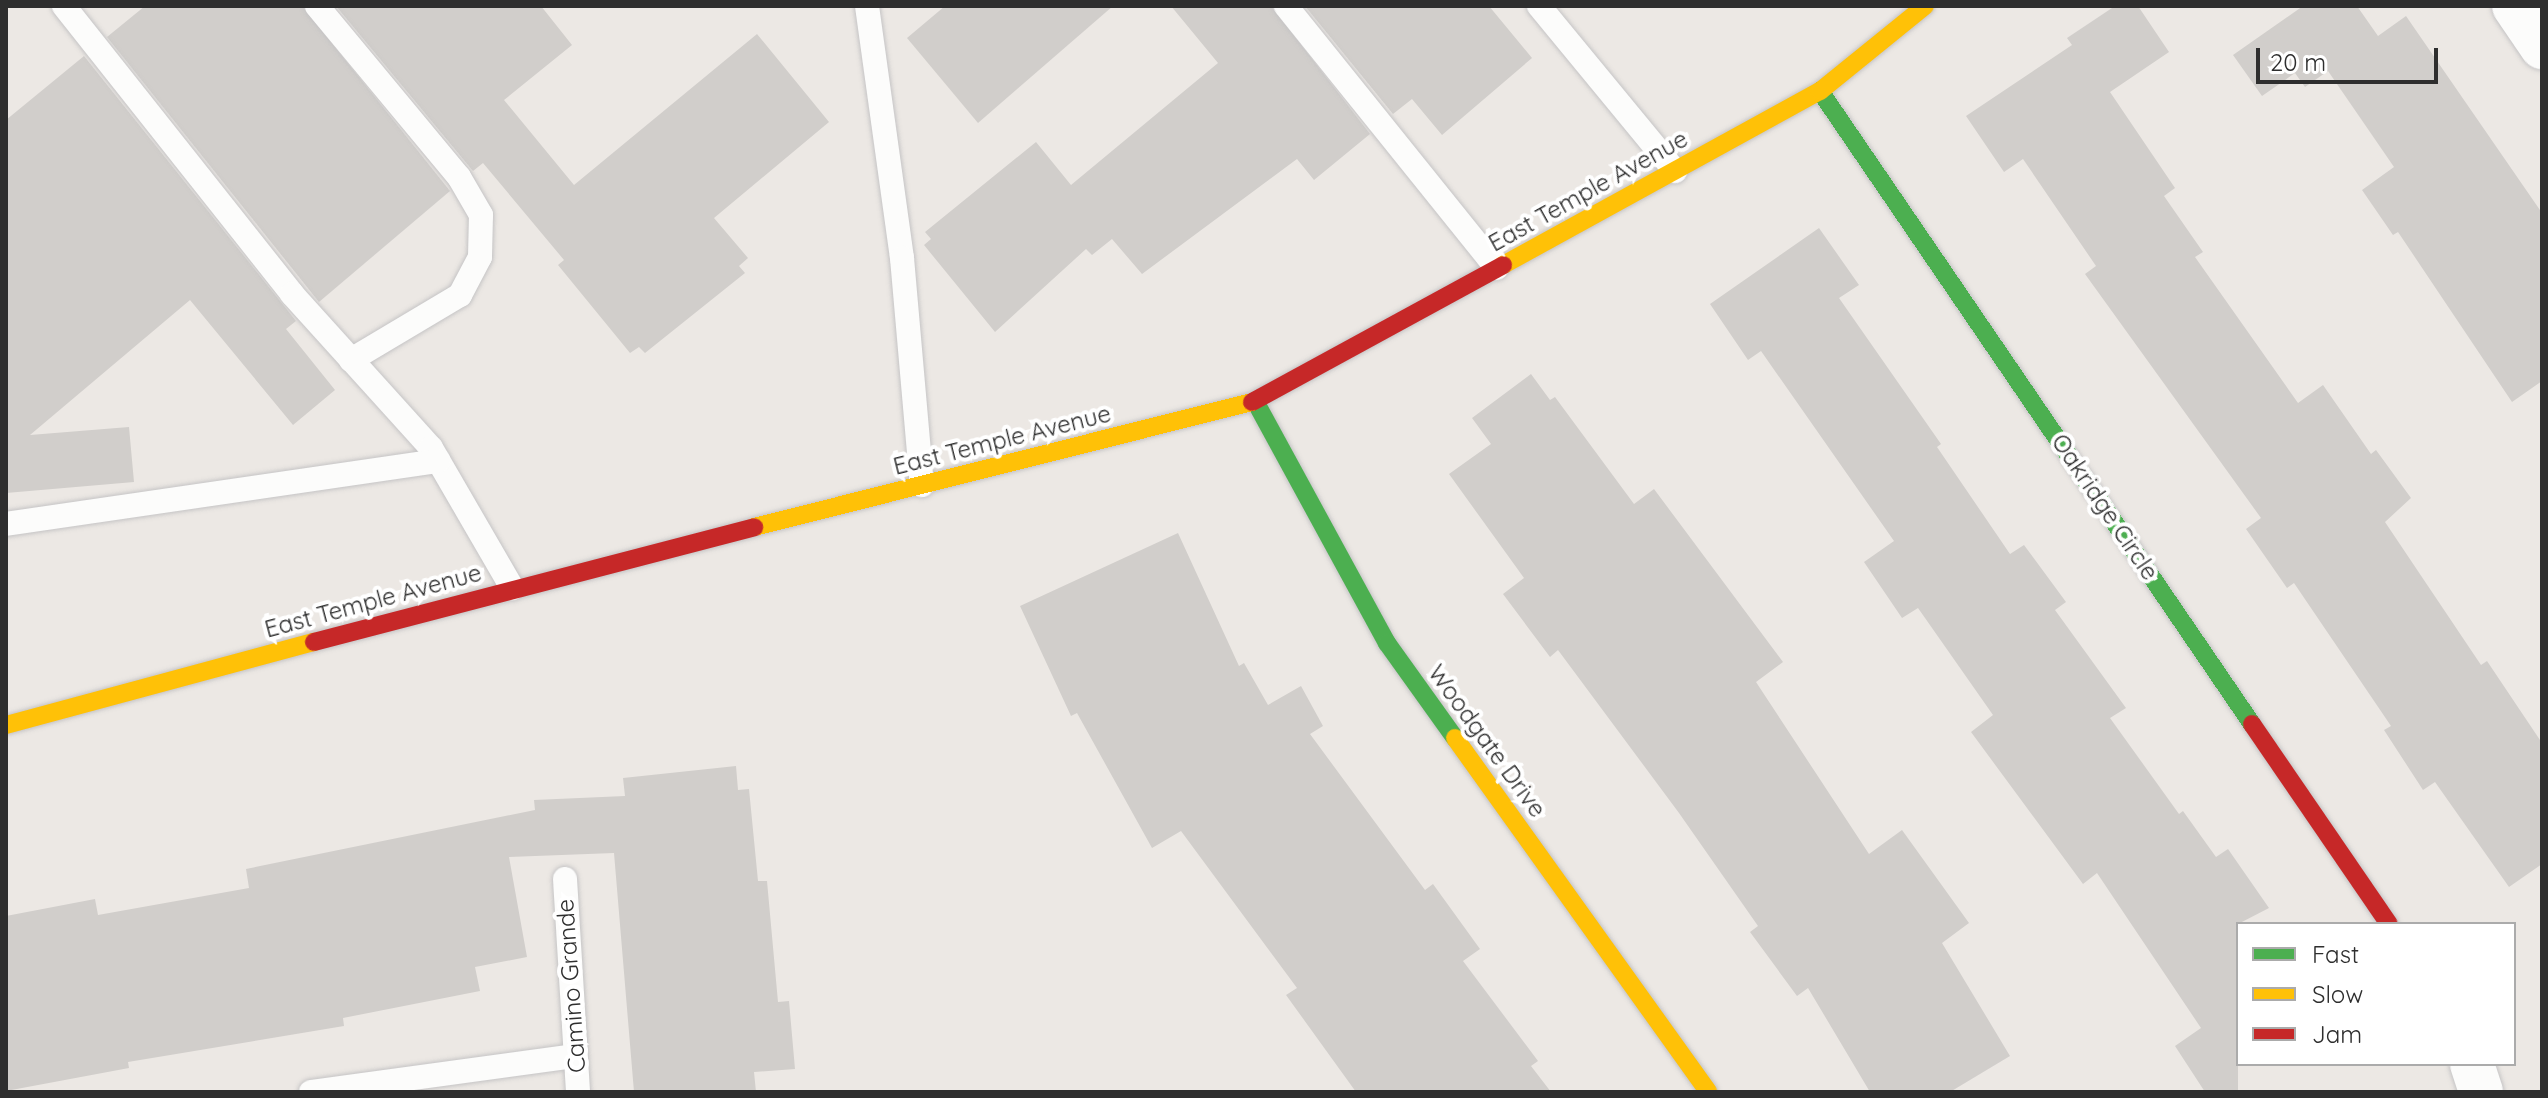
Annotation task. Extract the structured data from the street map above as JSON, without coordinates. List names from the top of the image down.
{
  "streets": {
    "main road": ["East Temple Avenue", "Oakridge Circle", "Woodgate Drive"],
    "lane": ["Camino Grande"]
  },
  "crossings": [
    ["East Temple Avenue", "Oakridge Circle"],
    ["East Temple Avenue", "Woodgate Drive"]
  ],
  "legend": ["Fast", "Slow", "Jam"],
  "scale_bar": "20 m"
}
